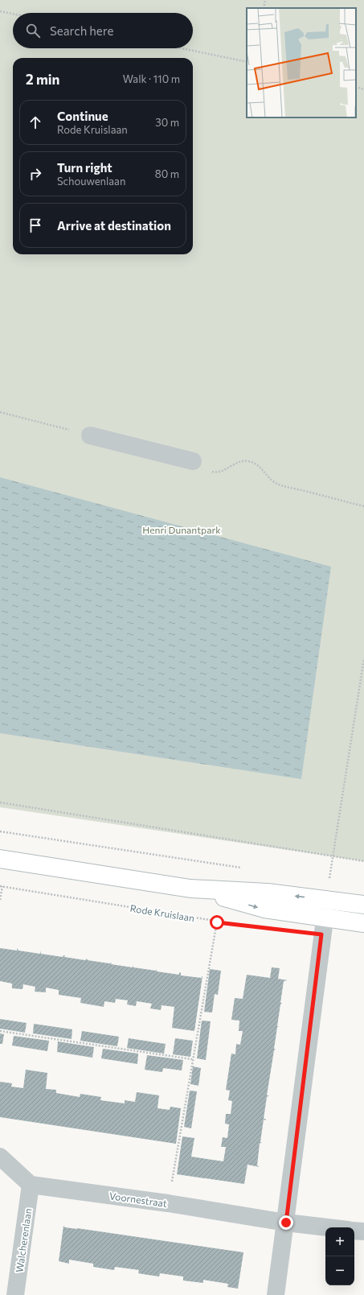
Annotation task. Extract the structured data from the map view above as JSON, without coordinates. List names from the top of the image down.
{
  "streets": {
    "street": ["Voornestraat", "Walcherenlaan"],
    "path": ["Rode Kruislaan"]
  },
  "crossings": [
    ["Voornestraat", "Walcherenlaan"]
  ],
  "parks": ["Henri Dunantpark"],
  "page": {
    "search": "Search here",
    "heading": ["2 min", "Walk · 110 m"],
    "list": [
      ["Continue", "Rode Kruislaan", "30 m"],
      ["Turn right", "Schouwenlaan", "80 m"],
      "Arrive at destination"
    ],
    "map_buttons": ["+", "−"]
  }
}
